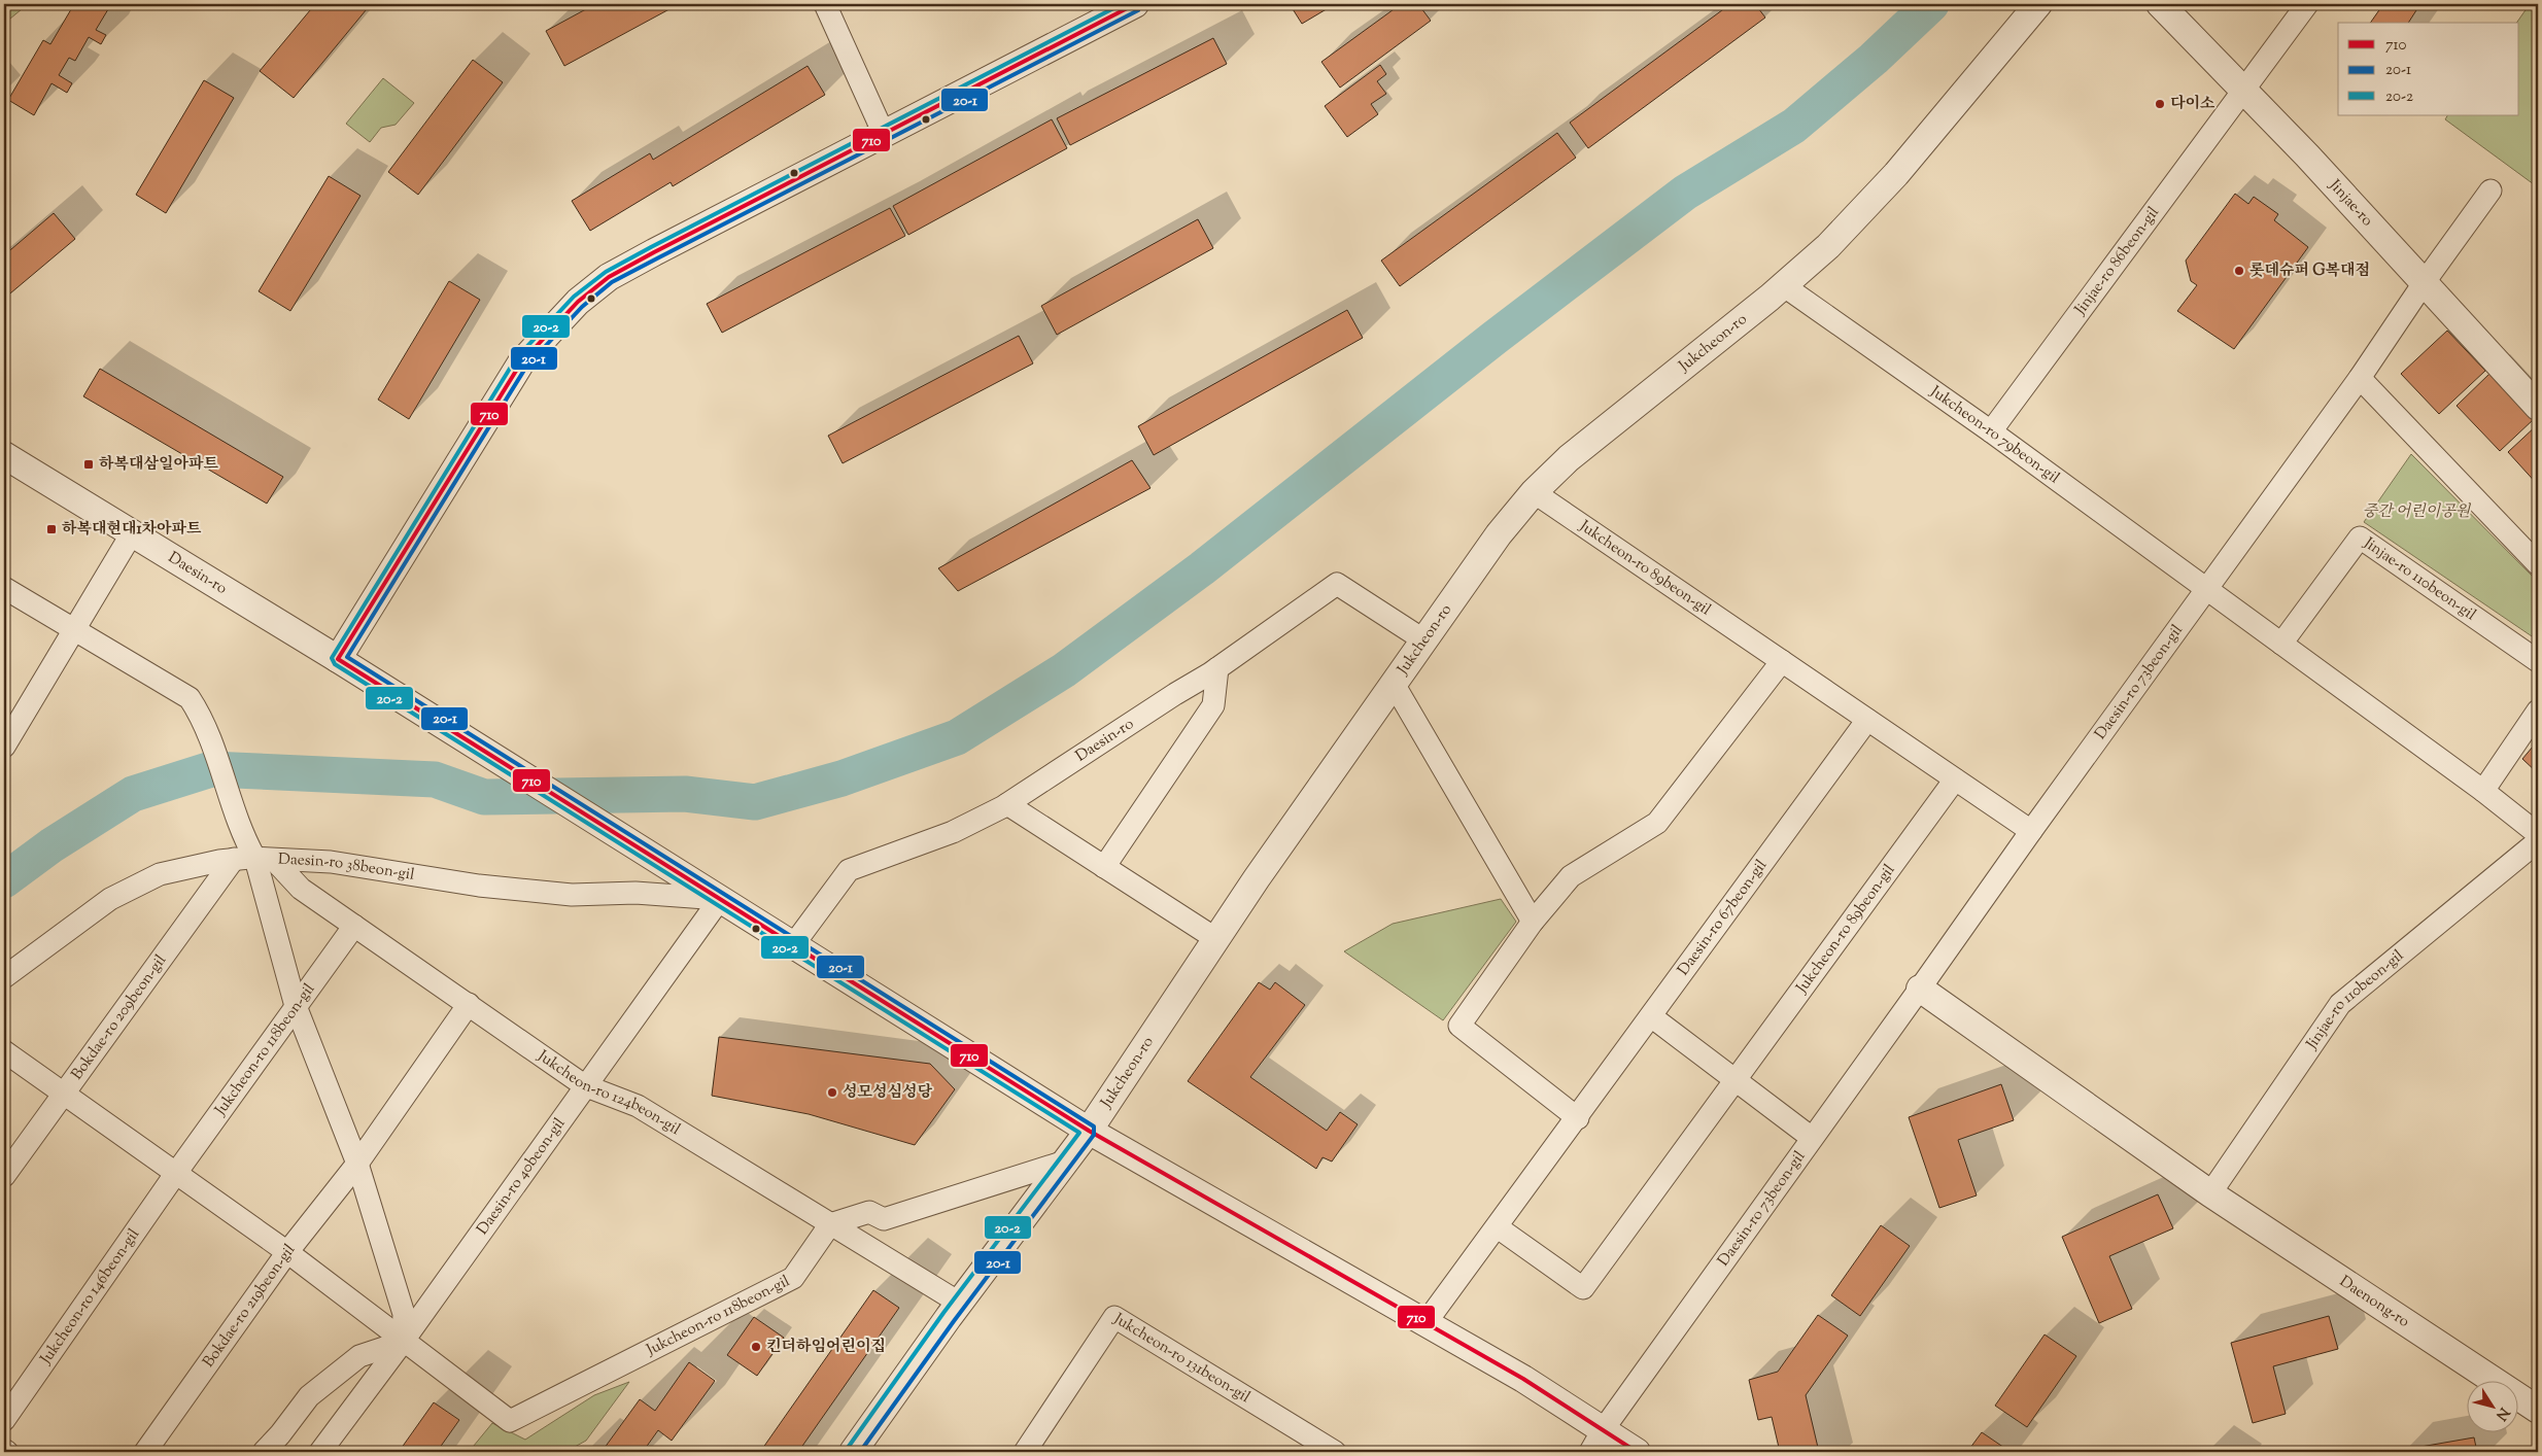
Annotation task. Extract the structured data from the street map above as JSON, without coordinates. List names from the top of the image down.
{
  "streets": {
    "street": [
      "Jinjae-ro",
      "Jinjae-ro 86beon-gil",
      "Jukcheon-ro",
      "Jukcheon-ro 79beon-gil",
      "Jukcheon-ro 89beon-gil",
      "Daesin-ro",
      "Jinjae-ro 110beon-gil",
      "Daesin-ro 73beon-gil",
      "Daesin-ro 38beon-gil",
      "Daesin-ro 67beon-gil",
      "Bokdae-ro 209beon-gil",
      "Jukcheon-ro 118beon-gil",
      "Jukcheon-ro 124beon-gil",
      "Daesin-ro 40beon-gil",
      "Jukcheon-ro 146beon-gil",
      "Daenong-ro",
      "Bokdae-ro 219beon-gil",
      "Jukcheon-ro 131beon-gil"
    ]
  },
  "crossings": [
    ["Jinjae-ro", "Jinjae-ro 86beon-gil"],
    ["Jinjae-ro", "Daesin-ro 73beon-gil"],
    ["Jinjae-ro 86beon-gil", "Jukcheon-ro 79beon-gil"],
    ["Jukcheon-ro", "Jukcheon-ro 79beon-gil"],
    ["Jukcheon-ro", "Jukcheon-ro 89beon-gil"],
    ["Jukcheon-ro", "Daesin-ro"],
    ["Jukcheon-ro", "Jukcheon-ro 124beon-gil"],
    ["Jukcheon-ro 79beon-gil", "Daesin-ro 73beon-gil"],
    ["Jukcheon-ro 89beon-gil", "Daesin-ro 73beon-gil"],
    ["Jukcheon-ro 89beon-gil", "Daesin-ro 67beon-gil"],
    ["Daesin-ro", "Daesin-ro 38beon-gil"],
    ["Daesin-ro", "Daesin-ro 40beon-gil"],
    ["Jinjae-ro 110beon-gil", "Daenong-ro"],
    ["Daesin-ro 38beon-gil", "Bokdae-ro 209beon-gil"],
    ["Daesin-ro 38beon-gil", "Jukcheon-ro 124beon-gil"],
    ["Daesin-ro 38beon-gil", "Daesin-ro 40beon-gil"],
    ["Bokdae-ro 209beon-gil", "Jukcheon-ro 118beon-gil"],
    ["Bokdae-ro 209beon-gil", "Jukcheon-ro 124beon-gil"],
    ["Jukcheon-ro 118beon-gil", "Jukcheon-ro 124beon-gil"],
    ["Jukcheon-ro 118beon-gil", "Daesin-ro 40beon-gil"],
    ["Jukcheon-ro 118beon-gil", "Jukcheon-ro 146beon-gil"],
    ["Jukcheon-ro 118beon-gil", "Bokdae-ro 219beon-gil"],
    ["Jukcheon-ro 124beon-gil", "Daesin-ro 40beon-gil"],
    ["Jukcheon-ro 124beon-gil", "Bokdae-ro 219beon-gil"]
  ],
  "parks": ["중간 어린이공원"],
  "places": {
    "other": [
      "다이소",
      "롯데슈퍼 G복대점",
      "성모성심성당",
      "킨더하임어린이집"
    ],
    "transit": ["하복대삼일아파트", "하복대현대1차아파트"]
  },
  "lines": ["transit line 710", "transit line 20-2", "transit line 20-1"],
  "legend": ["710", "20-1", "20-2"],
  "north": "bottom right"
}
